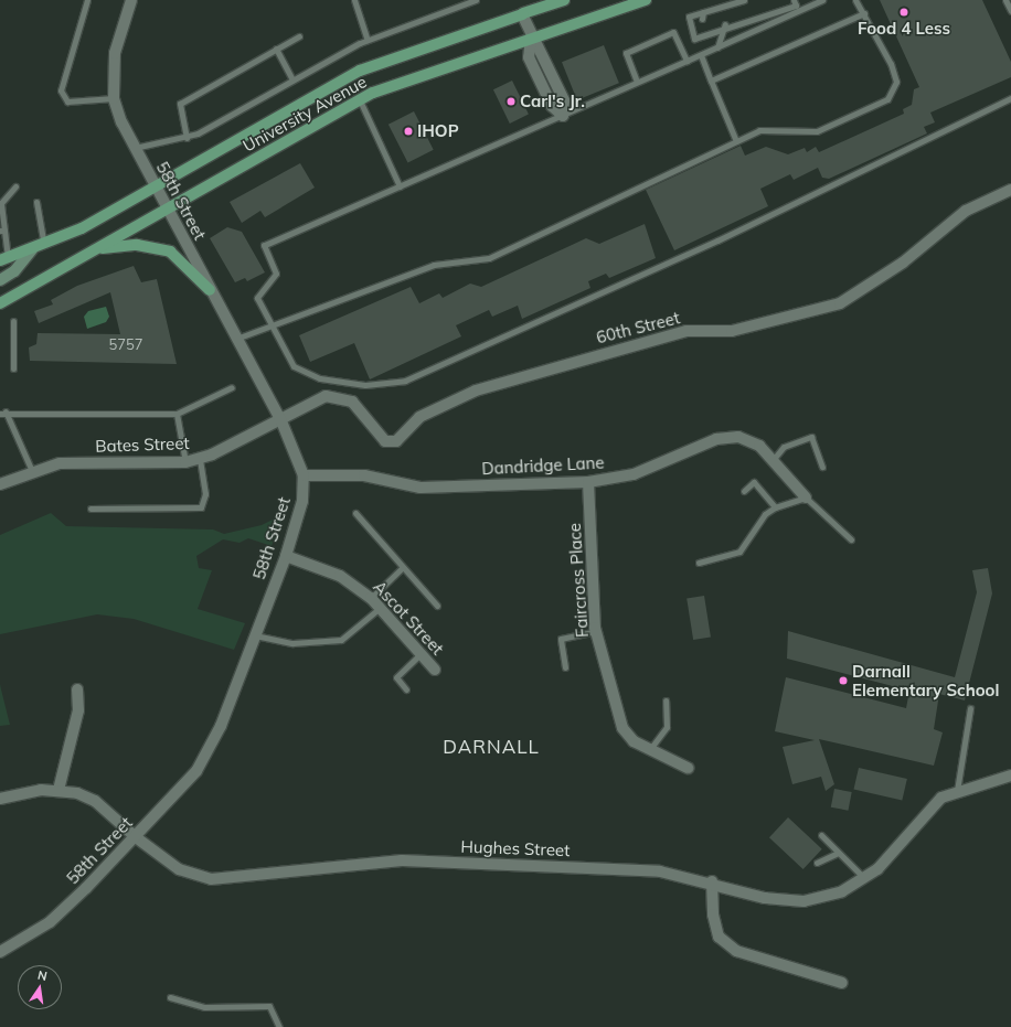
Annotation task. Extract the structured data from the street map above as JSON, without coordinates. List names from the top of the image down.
{
  "streets": {
    "main road": ["University Avenue"],
    "street": [
      "58th Street",
      "60th Street",
      "Bates Street",
      "Dandridge Lane",
      "Faircross Place",
      "Ascot Street",
      "Hughes Street"
    ]
  },
  "crossings": [
    ["University Avenue", "58th Street"],
    ["58th Street", "60th Street"],
    ["58th Street", "Bates Street"],
    ["58th Street", "Dandridge Lane"],
    ["58th Street", "Ascot Street"],
    ["58th Street", "Hughes Street"],
    ["60th Street", "Bates Street"],
    ["Dandridge Lane", "Faircross Place"]
  ],
  "districts": ["DARNALL"],
  "places": [
    "Food 4 Less",
    "Carl's Jr.",
    "IHOP",
    "Darnall Elementary School"
  ],
  "house_numbers": ["5757"],
  "north": "top"
}
